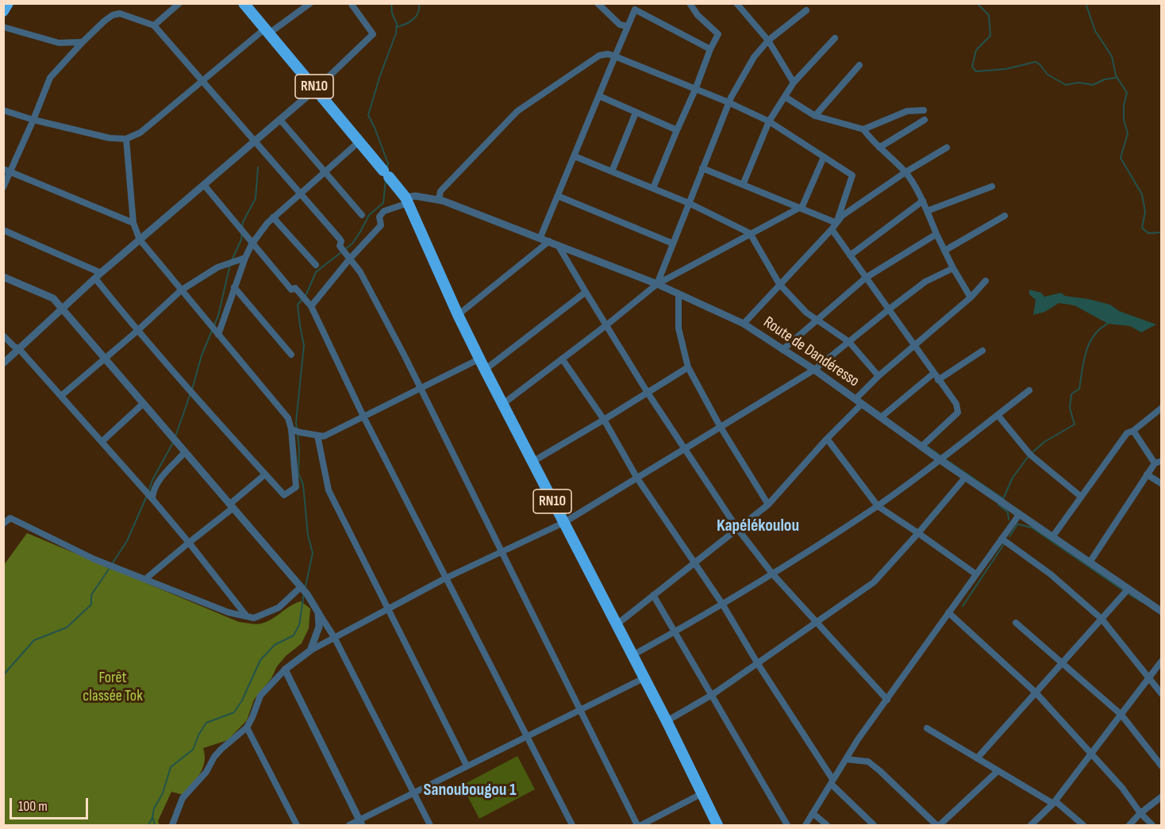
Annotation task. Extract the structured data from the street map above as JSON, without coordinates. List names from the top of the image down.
{
  "streets": {
    "highway": ["RN10"],
    "street": ["Route de Dandéresso"]
  },
  "crossings": [
    ["RN10", "Route de Dandéresso"]
  ],
  "districts": ["Kapélékoulou", "Sanoubougou 1"],
  "parks": ["Forêt classée Tok"],
  "scale_bar": "100 m"
}
